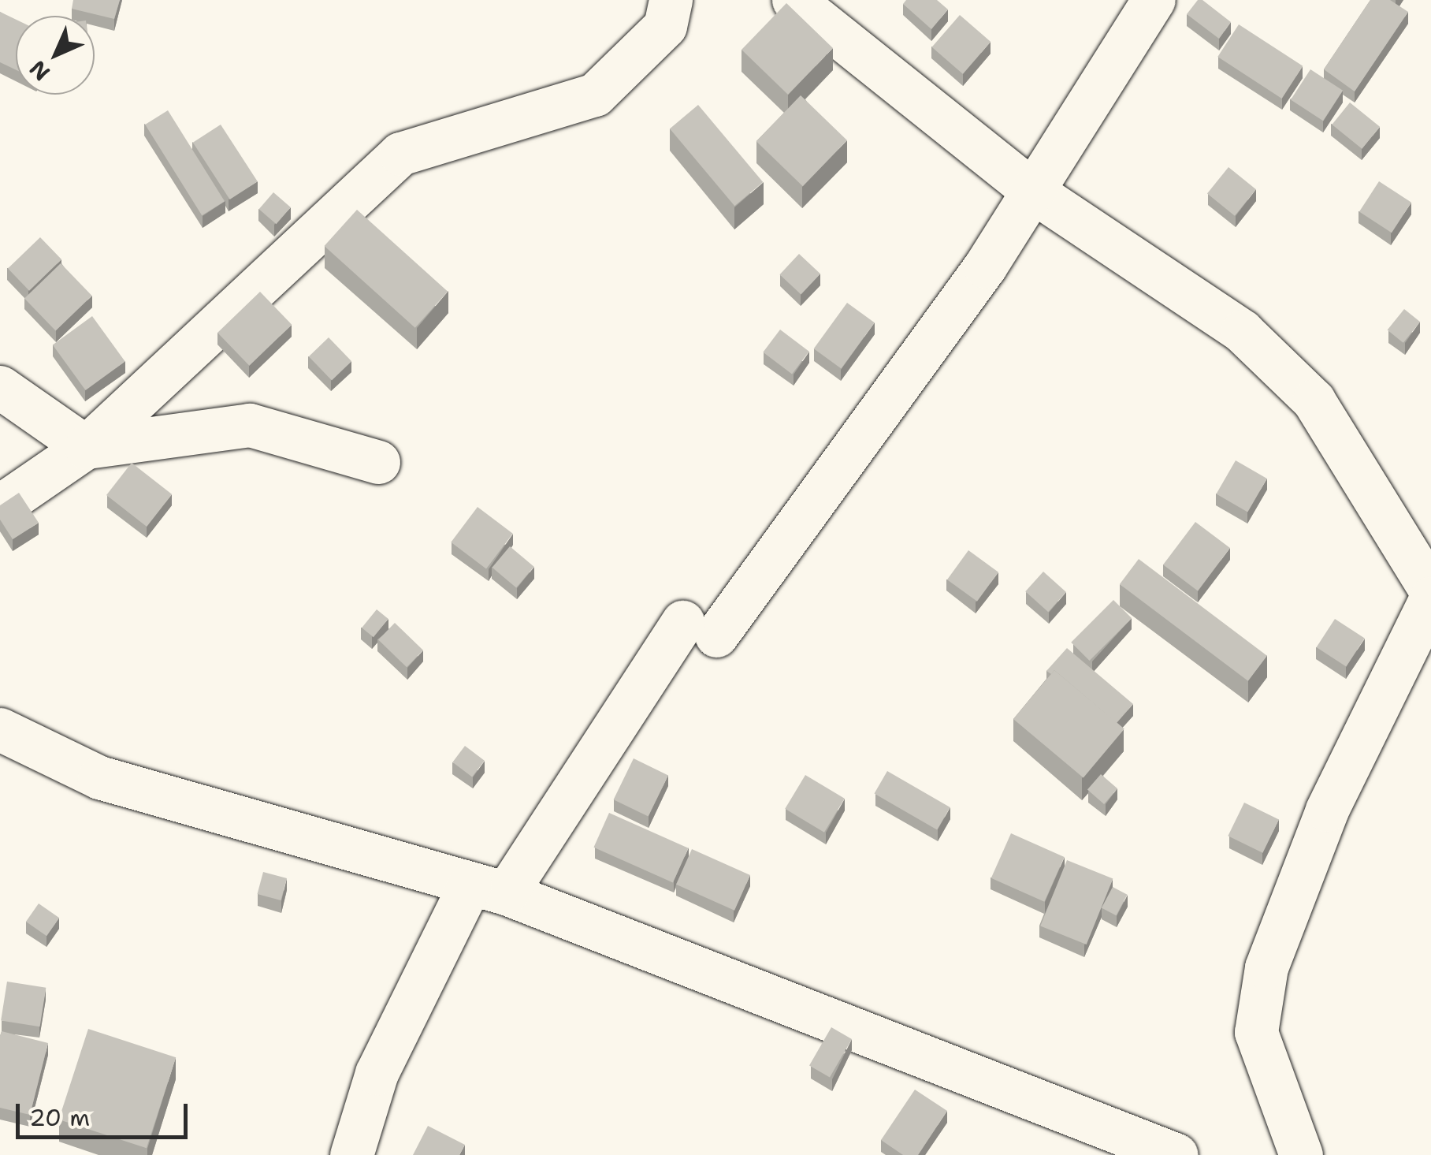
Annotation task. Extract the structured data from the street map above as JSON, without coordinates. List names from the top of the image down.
{
  "scale_bar": "20 m",
  "north": "bottom left"
}
